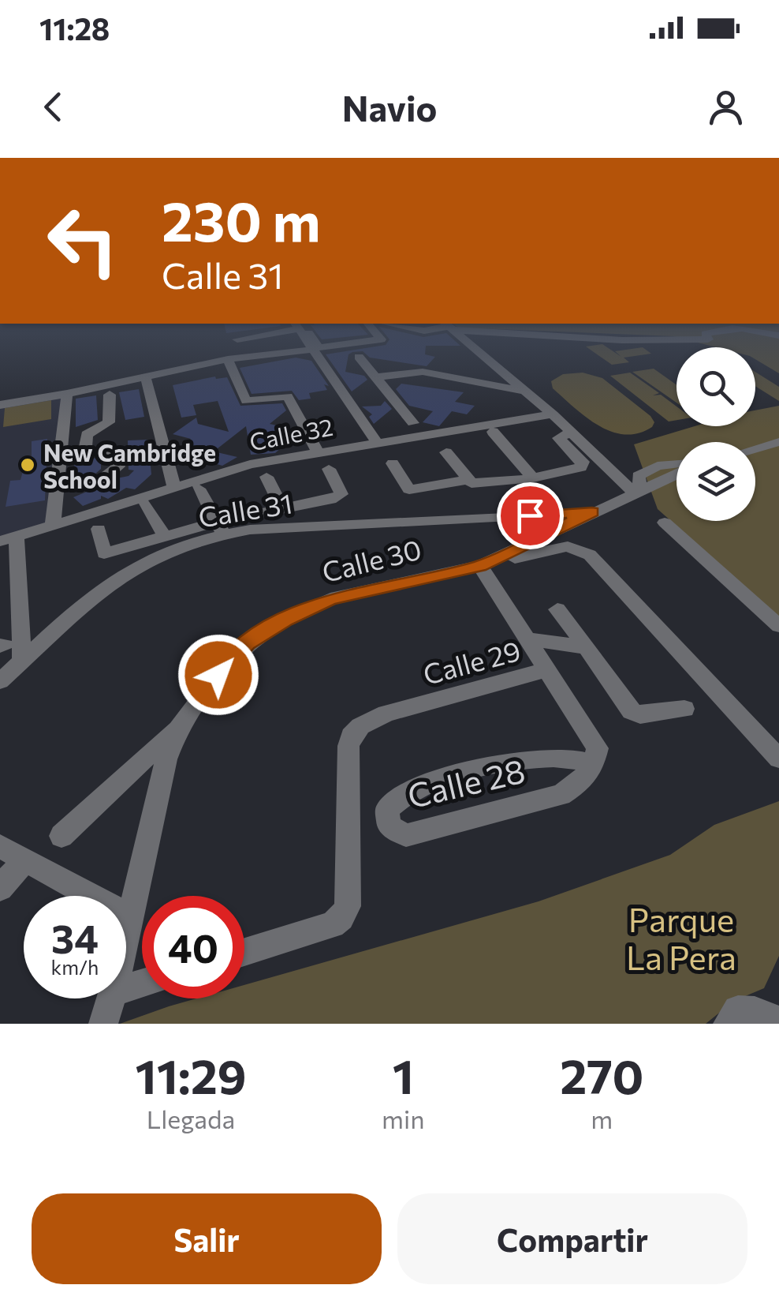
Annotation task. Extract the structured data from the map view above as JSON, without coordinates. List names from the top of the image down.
{
  "streets": {
    "street": [
      "Calle 32",
      "Calle 31",
      "Calle 30",
      "Calle 29",
      "Calle 28"
    ]
  },
  "crossings": [
    ["Calle 31", "Calle 30"],
    ["Calle 30", "Calle 29"]
  ],
  "parks": ["Parque La Pera"],
  "places": ["New Cambridge School"],
  "page": {
    "status": "11:28",
    "header": "Navio",
    "turn": ["230 m", "Calle 31"],
    "speed": "34 km/h",
    "limit": "40",
    "eta": [
      "11:29",
      "Llegada",
      "1",
      "min",
      "270",
      "m"
    ],
    "buttons": ["Salir", "Compartir"]
  }
}
